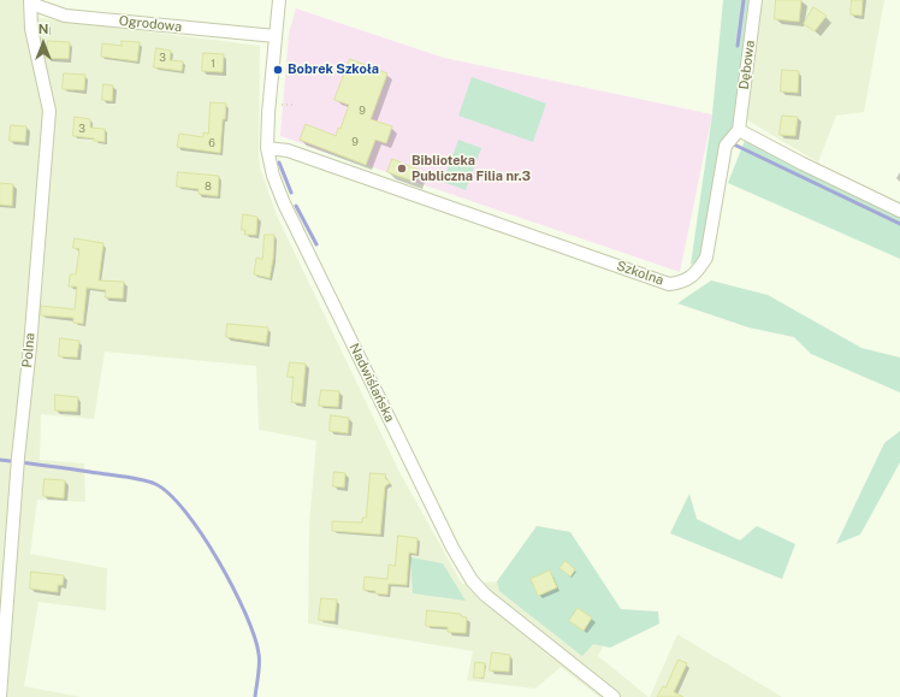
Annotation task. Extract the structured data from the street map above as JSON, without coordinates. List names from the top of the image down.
{
  "streets": {
    "street": [
      "Ogrodowa",
      "Dębowa",
      "Szkolna",
      "Polna",
      "Nadwiślańska"
    ]
  },
  "crossings": [
    ["Ogrodowa", "Polna"],
    ["Ogrodowa", "Nadwiślańska"],
    ["Dębowa", "Szkolna"],
    ["Szkolna", "Nadwiślańska"]
  ],
  "places": ["Bobrek Szkoła", "Biblioteka Publiczna Filia nr.3"],
  "house_numbers": [
    "3",
    "1",
    "9",
    "3",
    "9",
    "6",
    "8"
  ],
  "north": "top"
}
